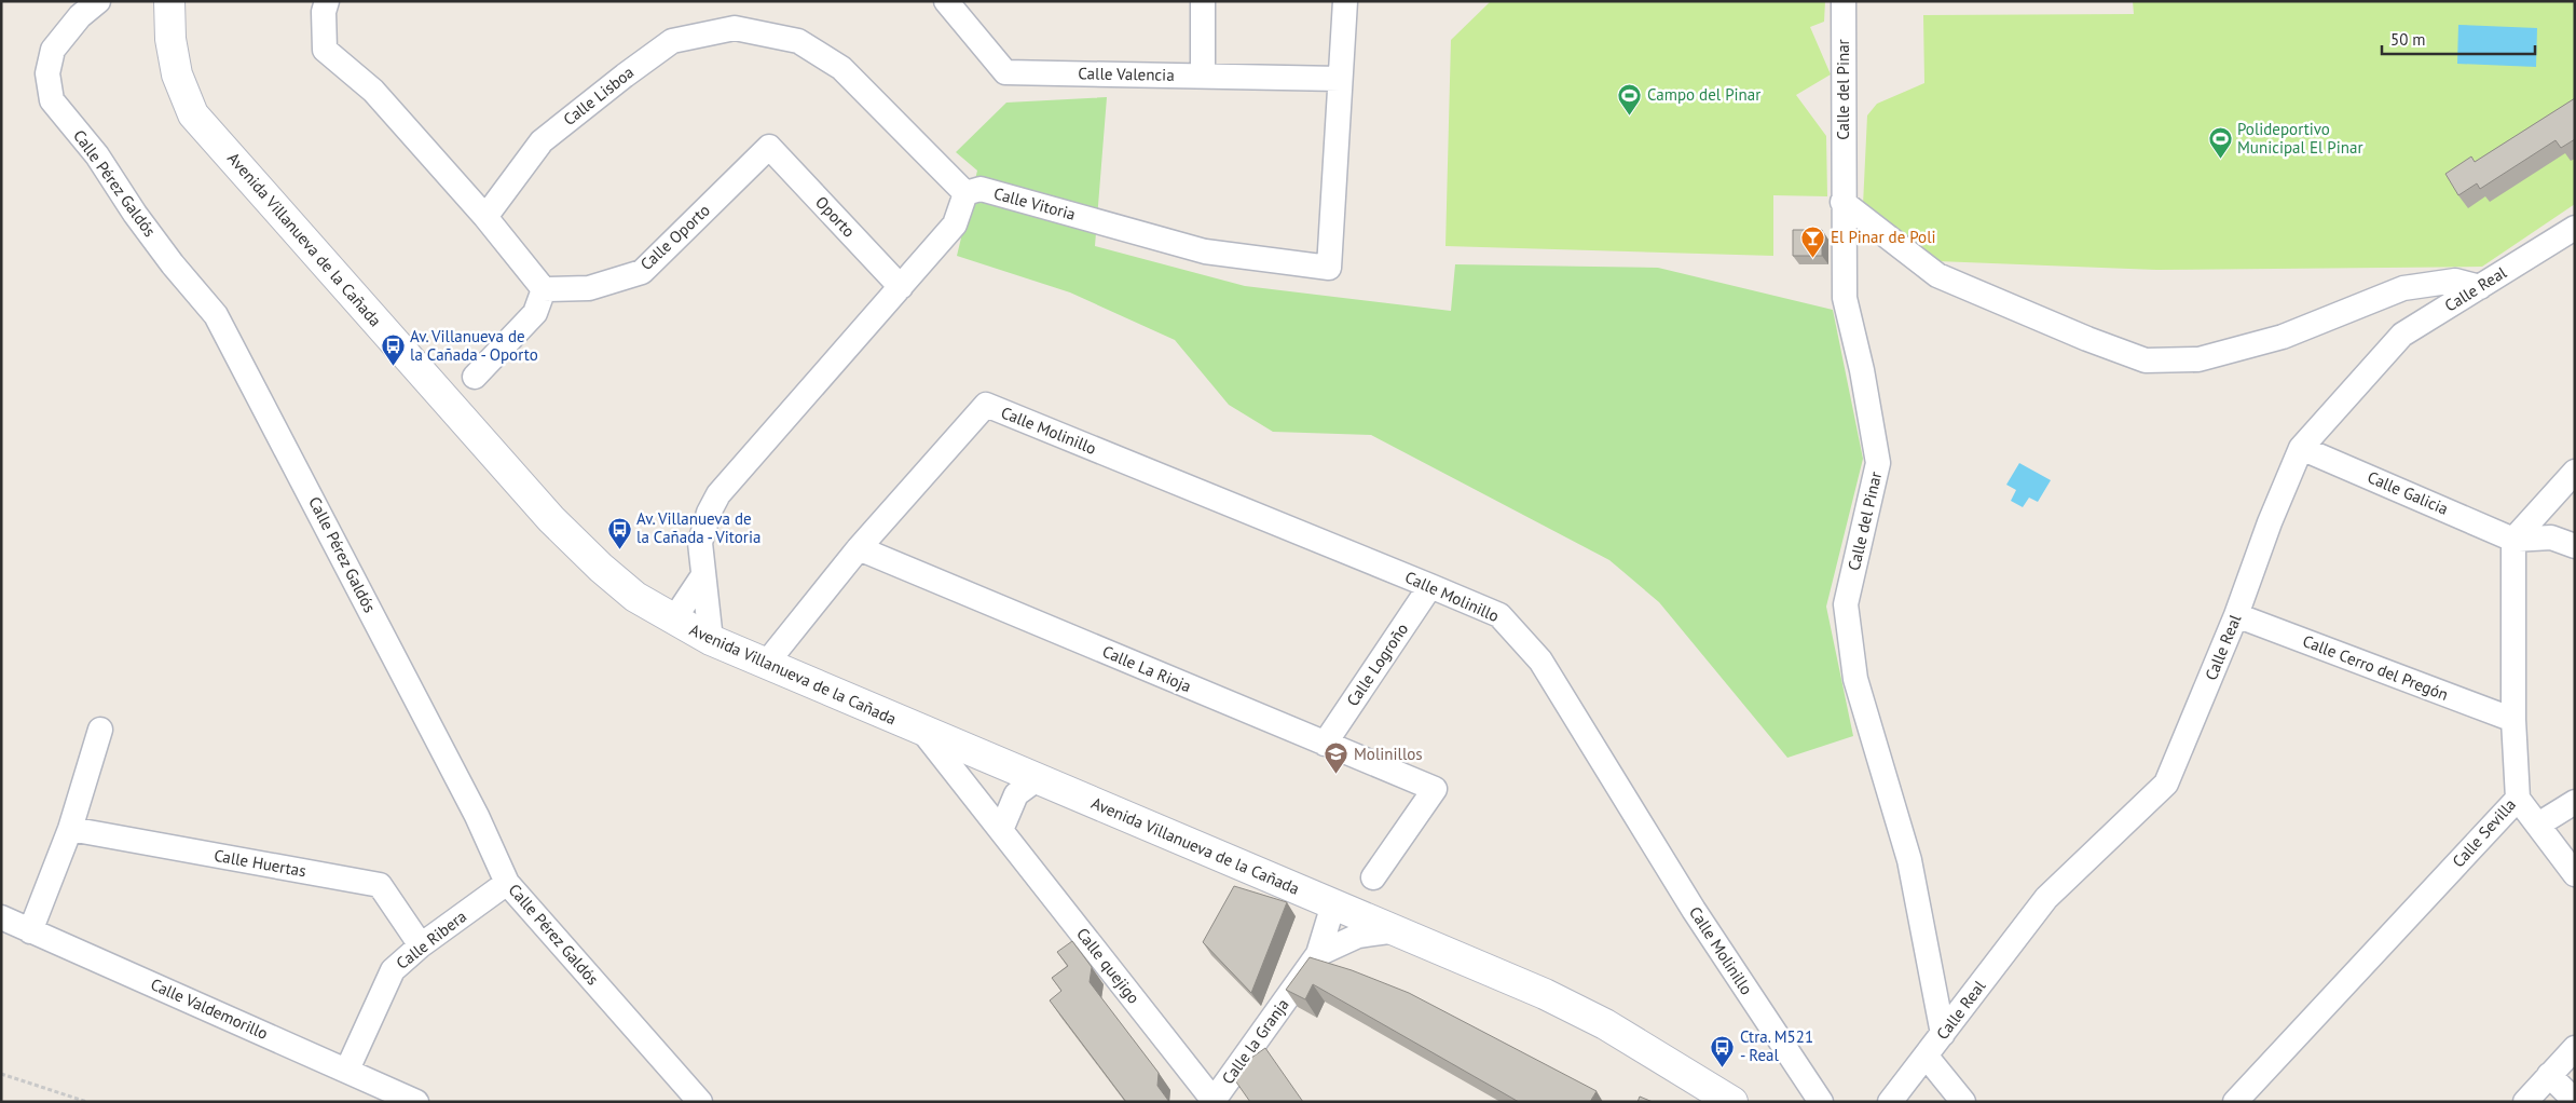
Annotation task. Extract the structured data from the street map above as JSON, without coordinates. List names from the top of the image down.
{
  "streets": {
    "main road": ["Avenida Villanueva de la Cañada"],
    "street": [
      "Calle Valencia",
      "Calle del Pinar",
      "Calle Lisboa",
      "Calle Pérez Galdós",
      "Calle Vitoria",
      "Oporto",
      "Calle Oporto",
      "Calle Real",
      "Calle Molinillo",
      "Calle Galicia",
      "Calle Logroño",
      "Calle Cerro del Pregón",
      "Calle La Rioja",
      "Calle Sevilla",
      "Calle Huertas",
      "Calle Ribera",
      "Calle quejigo",
      "Calle Valdemorillo",
      "Calle la Granja"
    ]
  },
  "crossings": [
    ["Calle Valencia", "Calle Vitoria"],
    ["Calle del Pinar", "Calle Real"],
    ["Calle Lisboa", "Calle Vitoria"],
    ["Calle Pérez Galdós", "Calle Ribera"],
    ["Oporto", "Calle Oporto"],
    ["Avenida Villanueva de la Cañada", "Calle quejigo"],
    ["Avenida Villanueva de la Cañada", "Calle la Granja"],
    ["Calle Real", "Calle Galicia"],
    ["Calle Real", "Calle Cerro del Pregón"],
    ["Calle Molinillo", "Calle Logroño"],
    ["Calle Molinillo", "Calle La Rioja"],
    ["Calle Galicia", "Calle Sevilla"],
    ["Calle Logroño", "Calle La Rioja"],
    ["Calle Cerro del Pregón", "Calle Sevilla"],
    ["Calle Huertas", "Calle Ribera"],
    ["Calle Ribera", "Calle Valdemorillo"],
    ["Calle quejigo", "Calle la Granja"]
  ],
  "places": {
    "sports": ["Campo del Pinar", "Polideportivo Municipal El Pinar"],
    "bar": ["El Pinar de Poli"],
    "bus stop": ["Av. Villanueva de la Cañada - Oporto", "Av. Villanueva de la Cañada - Vitoria", "Ctra. M521 - Real"],
    "school or university": ["Molinillos"]
  },
  "scale_bar": "50 m"
}
